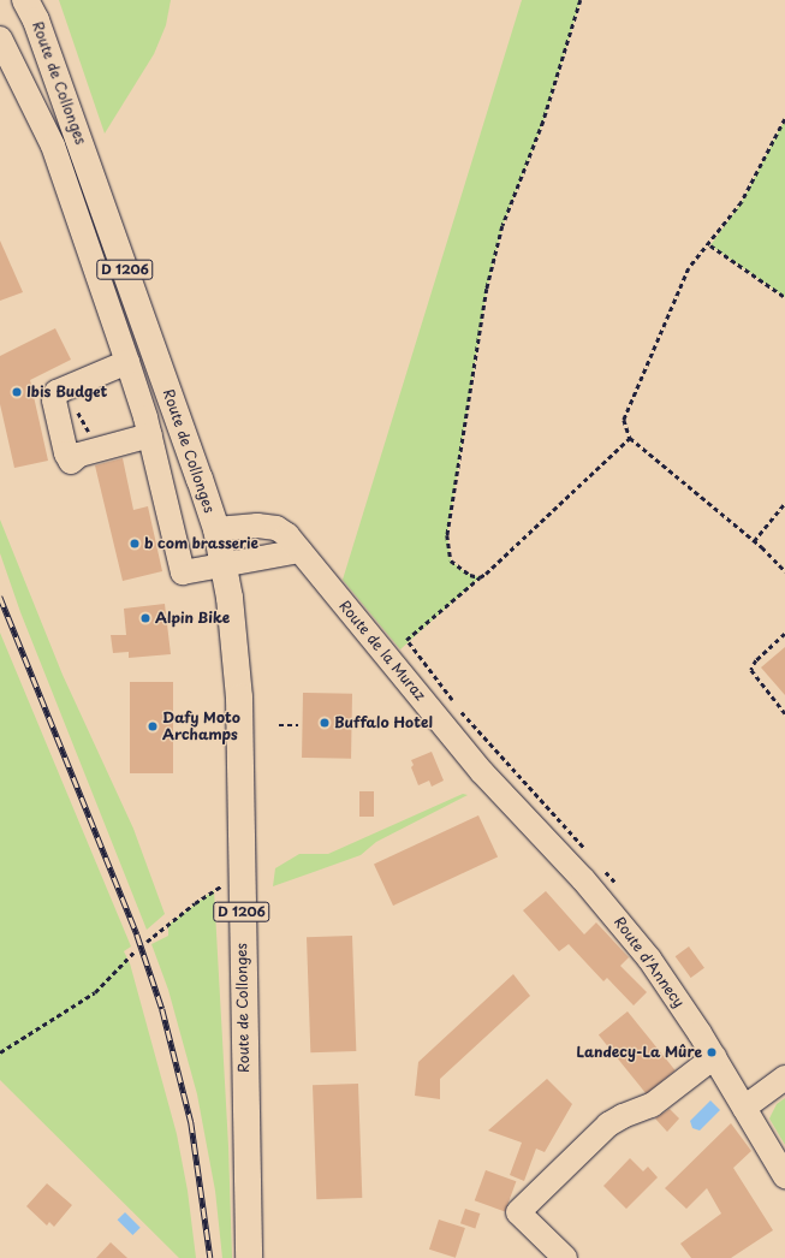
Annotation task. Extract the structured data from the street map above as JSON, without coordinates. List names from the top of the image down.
{
  "streets": {
    "main road": ["Route de Collonges", "D 1206"],
    "street": ["Route de la Muraz", "Route d'Annecy"]
  },
  "crossings": [
    ["Route de Collonges", "Route de la Muraz"],
    ["Route de la Muraz", "Route d'Annecy"]
  ],
  "places": [
    "Ibis Budget",
    "b com brasserie",
    "Alpin Bike",
    "Buffalo Hotel",
    "Dafy Moto Archamps",
    "Landecy-La Mûre"
  ]
}
